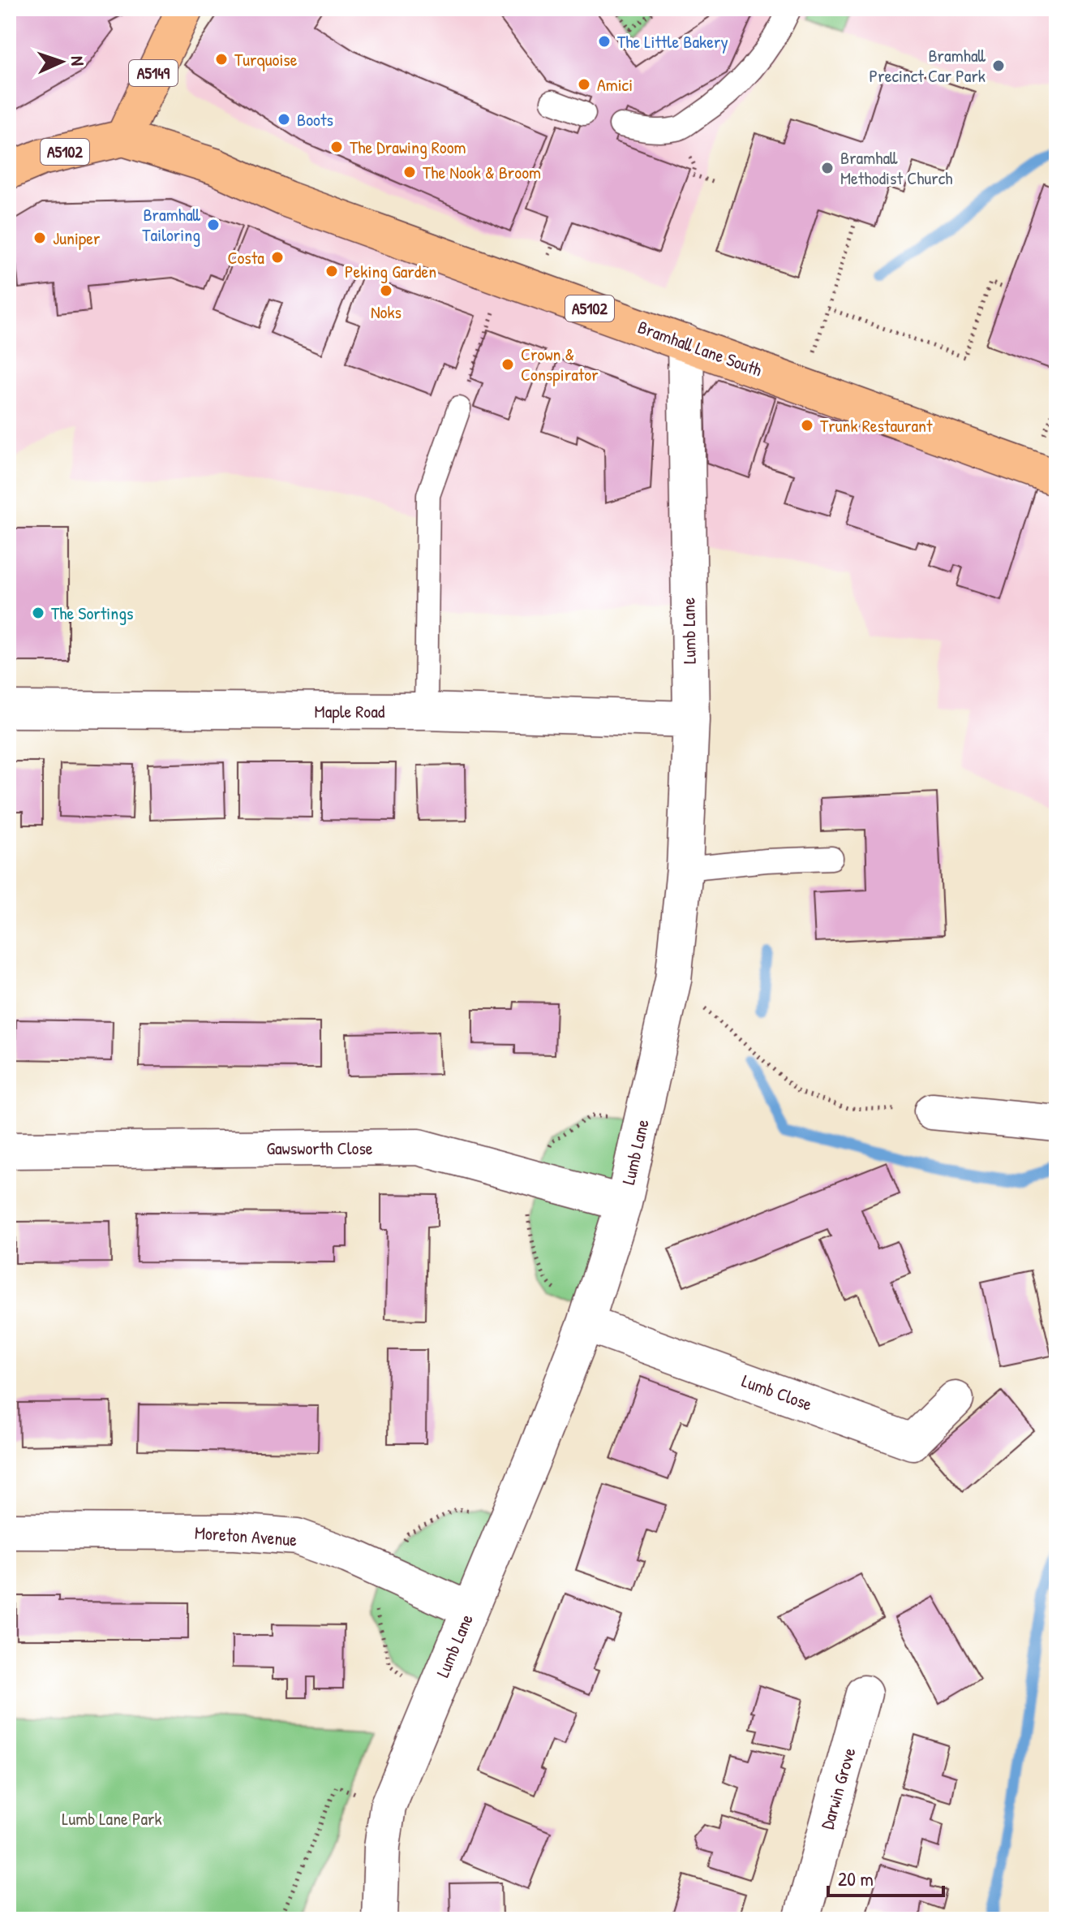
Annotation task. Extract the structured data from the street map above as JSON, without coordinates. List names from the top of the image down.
{
  "streets": {
    "main road": ["A5149", "A5102", "Bramhall Lane South"],
    "street": [
      "Lumb Lane",
      "Maple Road",
      "Gawsworth Close",
      "Lumb Close",
      "Moreton Avenue",
      "Darwin Grove"
    ]
  },
  "crossings": [
    ["A5149", "A5102"],
    ["A5149", "Bramhall Lane South"],
    ["A5102", "Bramhall Lane South"],
    ["Bramhall Lane South", "Lumb Lane"],
    ["Lumb Lane", "Maple Road"],
    ["Lumb Lane", "Gawsworth Close"],
    ["Lumb Lane", "Lumb Close"],
    ["Lumb Lane", "Moreton Avenue"]
  ],
  "parks": ["Lumb Lane Park"],
  "places": [
    "The Little Bakery",
    "Turquoise",
    "Bramhall Precinct Car Park",
    "Amici",
    "Boots",
    "The Drawing Room",
    "Bramhall Methodist Church",
    "The Nook & Broom",
    "Bramhall Tailoring",
    "Juniper",
    "Costa",
    "Peking Garden",
    "Noks",
    "Crown & Conspirator",
    "Trunk Restaurant",
    "The Sortings"
  ],
  "scale_bar": "20 m",
  "north": "right"
}
